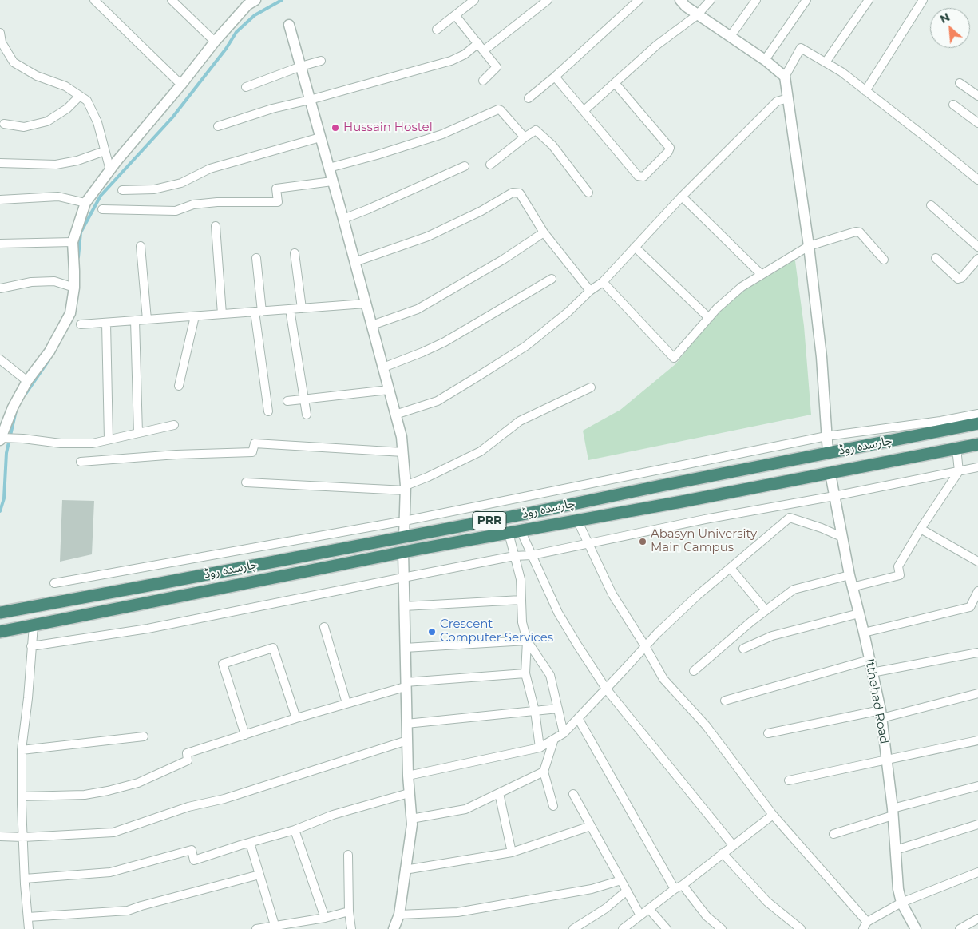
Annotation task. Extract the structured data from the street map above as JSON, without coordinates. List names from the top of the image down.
{
  "streets": {
    "highway": ["چارسدہ روڈ", "PRR"],
    "street": ["Itthehad Road"]
  },
  "crossings": [
    ["چارسدہ روڈ", "Itthehad Road"]
  ],
  "places": ["Hussain Hostel", "Abasyn University Main Campus", "Crescent Computer Services"],
  "north": "top left"
}
